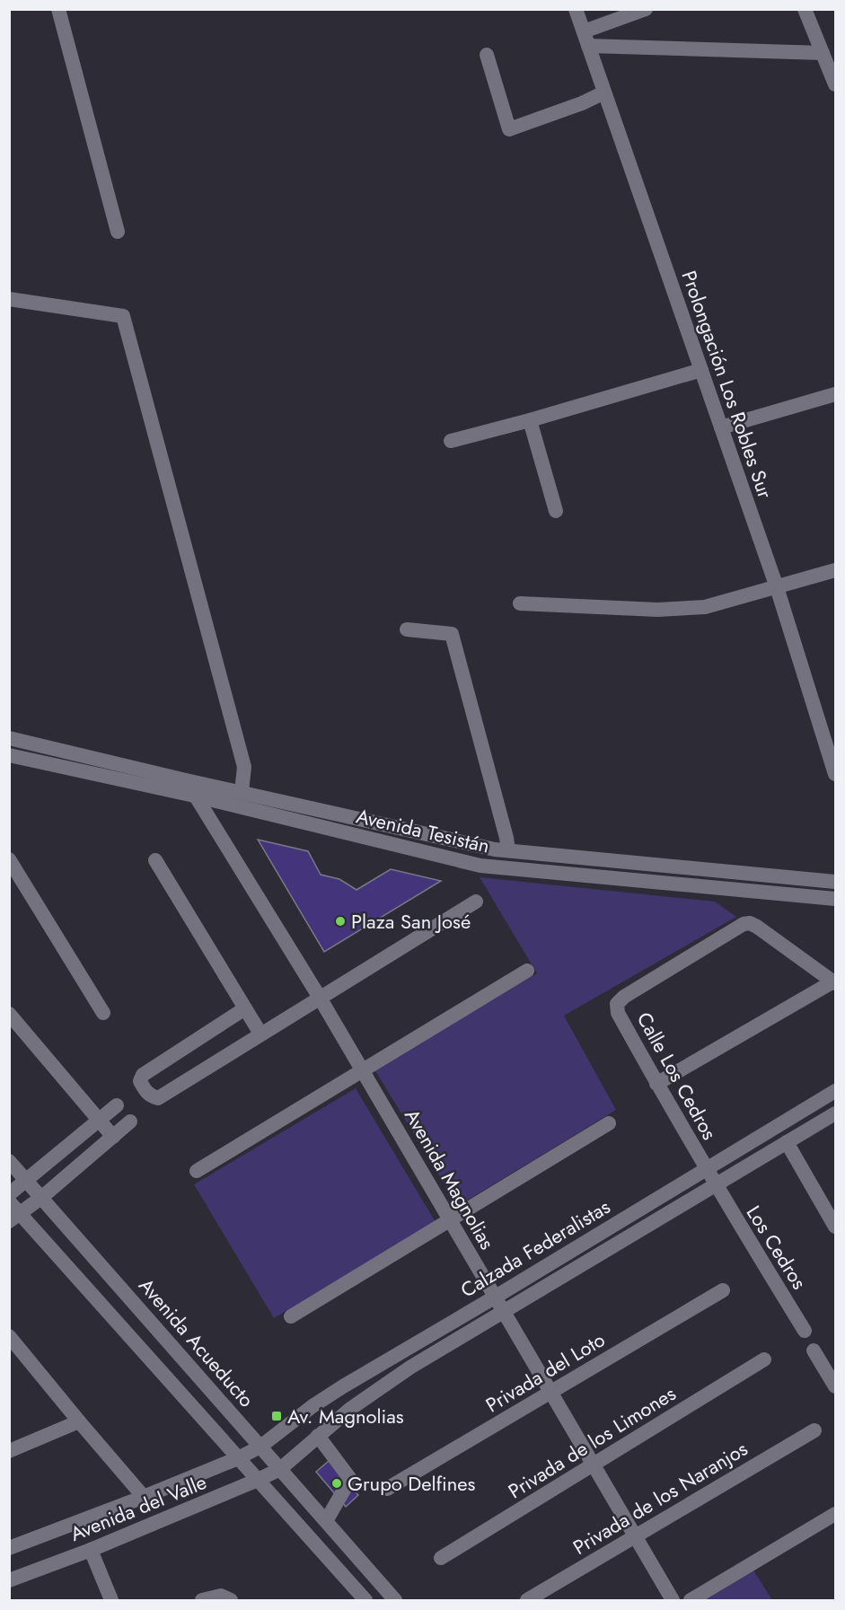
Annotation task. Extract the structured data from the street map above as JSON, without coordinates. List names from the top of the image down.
{
  "streets": {
    "street": [
      "Prolongación Los Robles Sur",
      "Avenida Tesistán",
      "Calle Los Cedros",
      "Avenida Magnolias",
      "Los Cedros",
      "Calzada Federalistas",
      "Avenida Acueducto",
      "Privada del Loto",
      "Privada de los Limones",
      "Privada de los Naranjos",
      "Avenida del Valle"
    ]
  },
  "crossings": [
    ["Avenida Tesistán", "Avenida Magnolias"],
    ["Calle Los Cedros", "Los Cedros"],
    ["Calle Los Cedros", "Calzada Federalistas"],
    ["Avenida Magnolias", "Calzada Federalistas"],
    ["Avenida Magnolias", "Privada del Loto"],
    ["Avenida Magnolias", "Privada de los Limones"],
    ["Avenida Magnolias", "Privada de los Naranjos"],
    ["Los Cedros", "Calzada Federalistas"],
    ["Calzada Federalistas", "Avenida Acueducto"],
    ["Calzada Federalistas", "Avenida del Valle"],
    ["Avenida Acueducto", "Avenida del Valle"]
  ],
  "places": {
    "other": ["Plaza San José", "Grupo Delfines"],
    "transit": ["Av. Magnolias"]
  }
}
